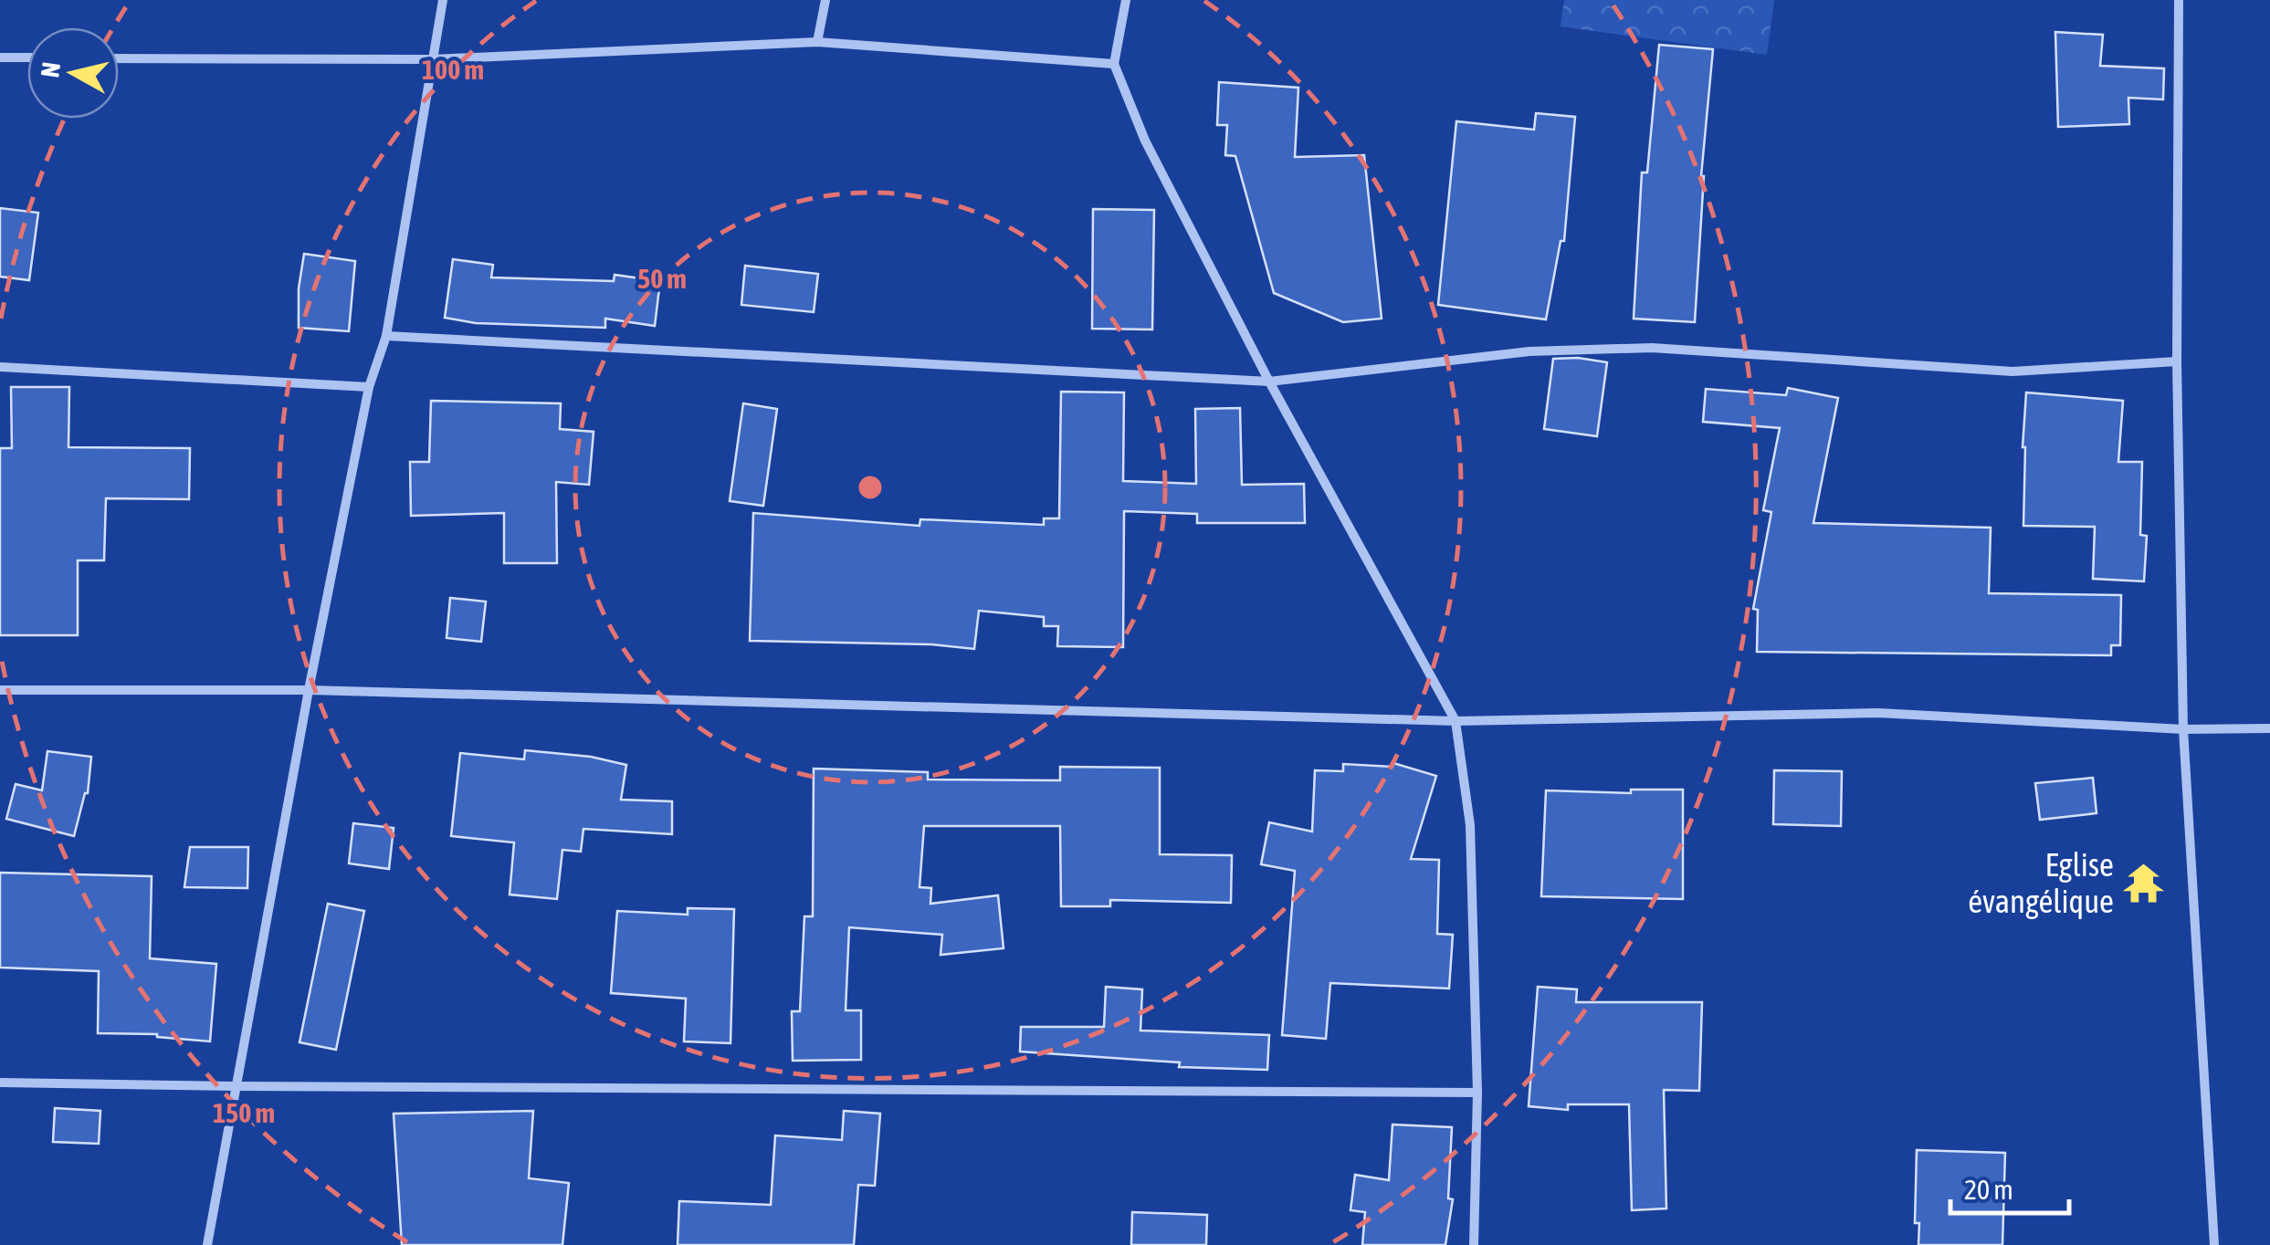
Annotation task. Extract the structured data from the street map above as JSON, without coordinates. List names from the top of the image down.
{
  "places": {
    "temple": ["Eglise évangélique"]
  },
  "scale_bar": "20 m",
  "north": "left",
  "rings": ["100 m", "50 m", "150 m"]
}
